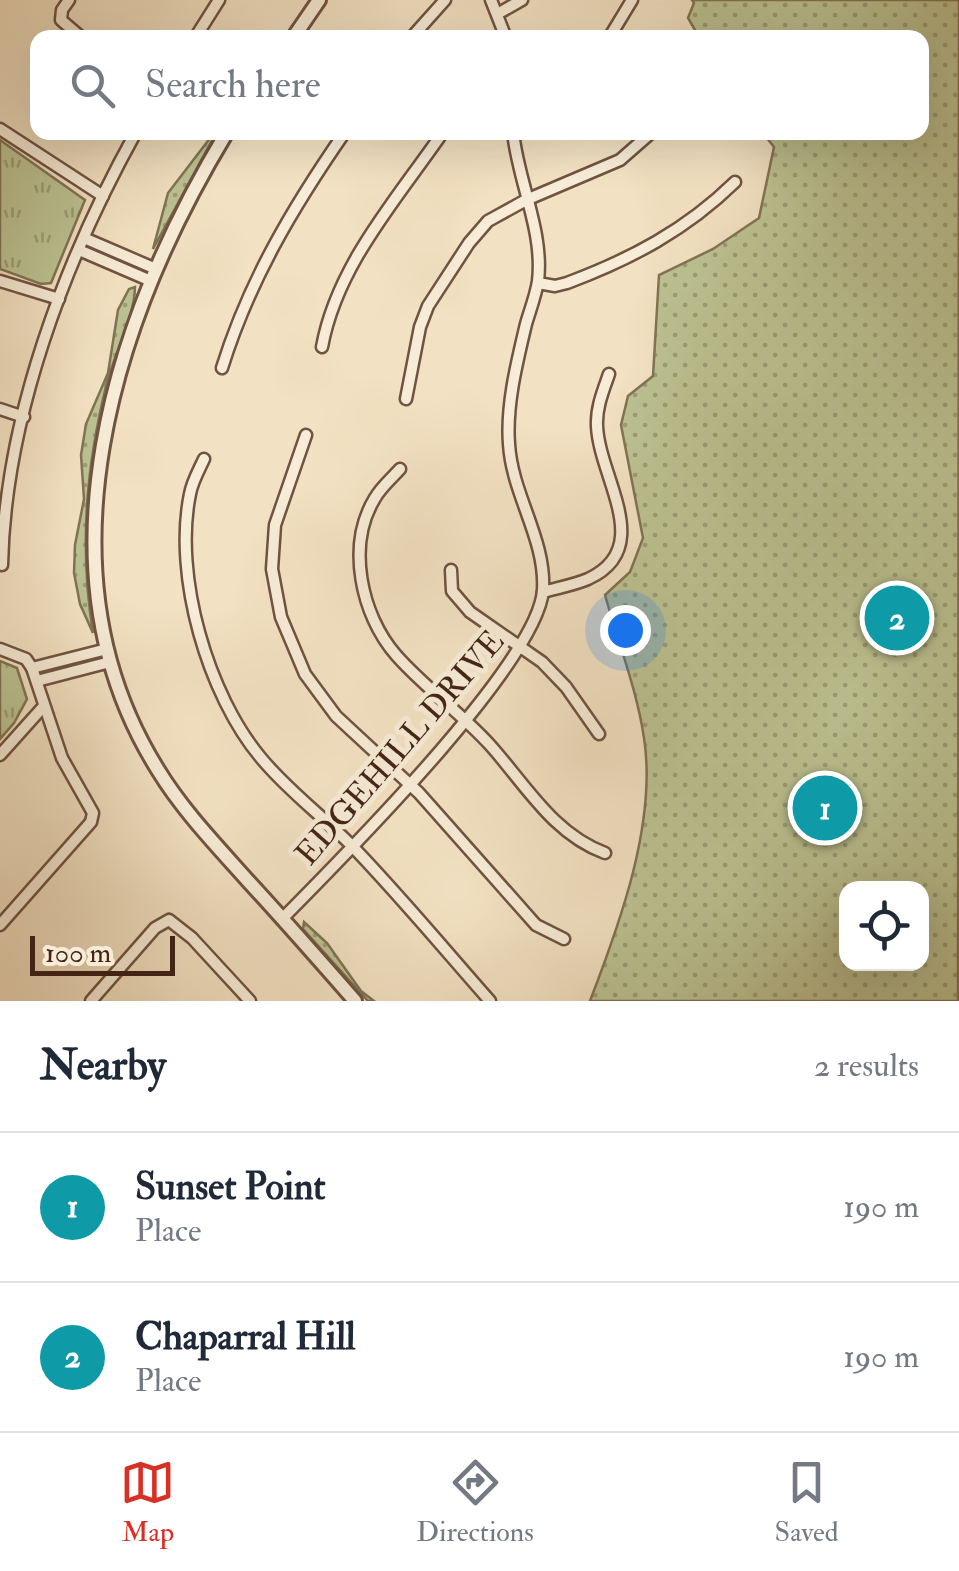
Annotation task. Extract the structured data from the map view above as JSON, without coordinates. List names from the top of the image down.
{
  "streets": {
    "street": ["EDGEHILL DRIVE"]
  },
  "scale_bar": "100 m",
  "page": {
    "search": "Search here",
    "pins": ["2", "1"],
    "scale": "100 m",
    "heading": ["Nearby", "2 results"],
    "list": [
      {
        "mark": "1",
        "name": "Sunset Point",
        "note": "Place",
        "value": "190 m"
      },
      {
        "mark": "2",
        "name": "Chaparral Hill",
        "note": "Place",
        "value": "190 m"
      }
    ],
    "nav": ["Map", "Directions", "Saved"]
  }
}
